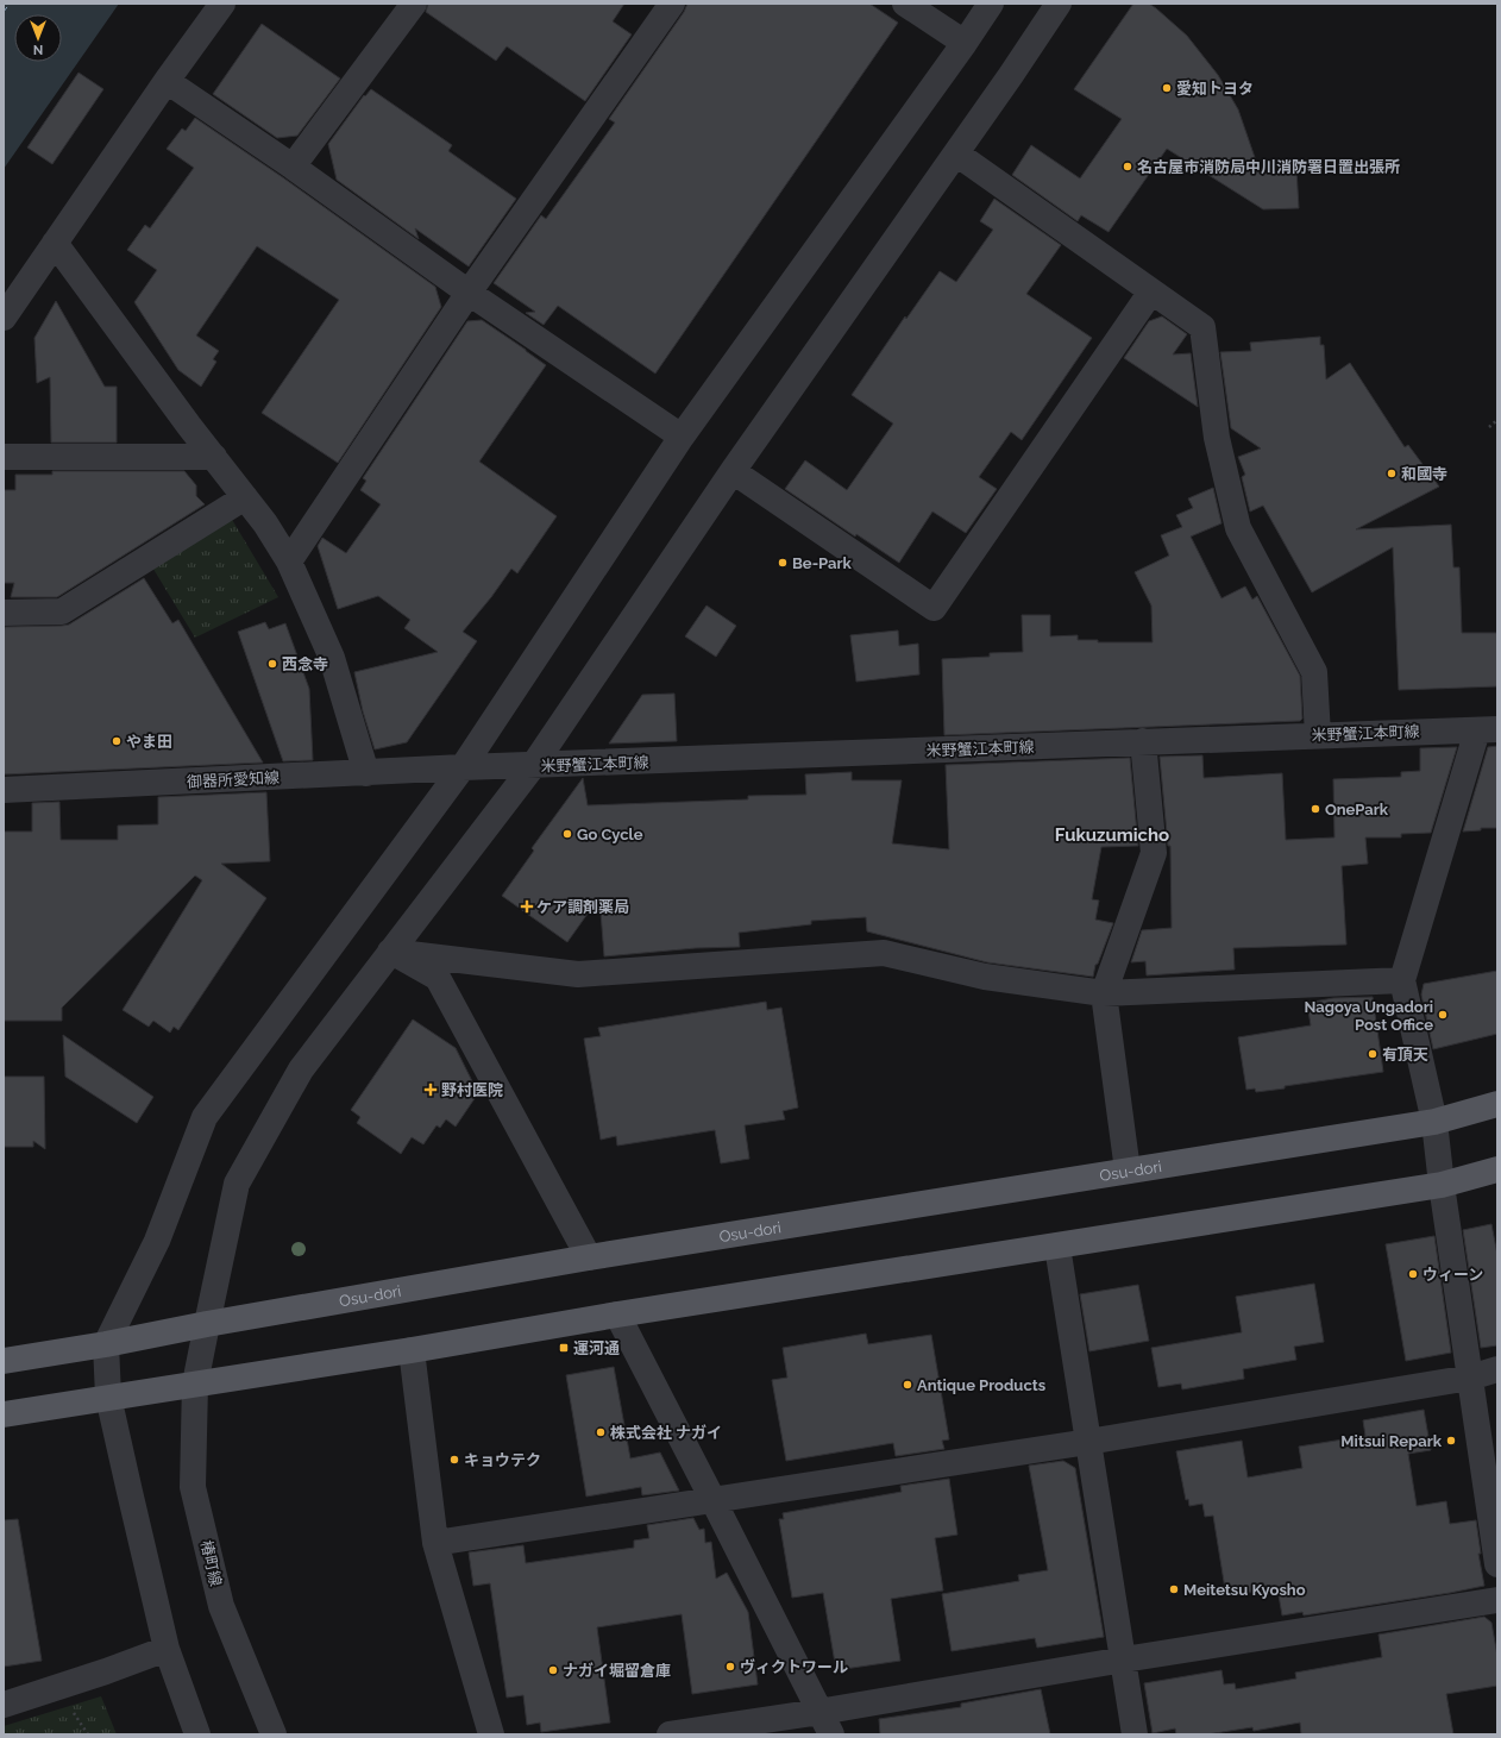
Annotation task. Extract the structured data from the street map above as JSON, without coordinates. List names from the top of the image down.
{
  "streets": {
    "main road": ["Osu-dori"],
    "street": ["米野蟹江本町線", "御器所愛知線", "椿町線"]
  },
  "crossings": [
    ["米野蟹江本町線", "御器所愛知線"],
    ["米野蟹江本町線", "椿町線"],
    ["Osu-dori", "椿町線"]
  ],
  "districts": ["Fukuzumicho"],
  "places": {
    "other": [
      "愛知トヨタ",
      "名古屋市消防局中川消防署日置出張所",
      "和國寺",
      "Be-Park",
      "西念寺",
      "やま田",
      "OnePark",
      "Go Cycle",
      "Nagoya Ungadori Post Office",
      "有頂天",
      "ウィーン",
      "Antique Products",
      "株式会社 ナガイ",
      "Mitsui Repark",
      "キョウテク",
      "Meitetsu Kyosho",
      "ヴィクトワール",
      "ナガイ堀留倉庫"
    ],
    "health": ["ケア調剤薬局", "野村医院"],
    "transit": ["運河通"]
  },
  "north": "bottom"
}
